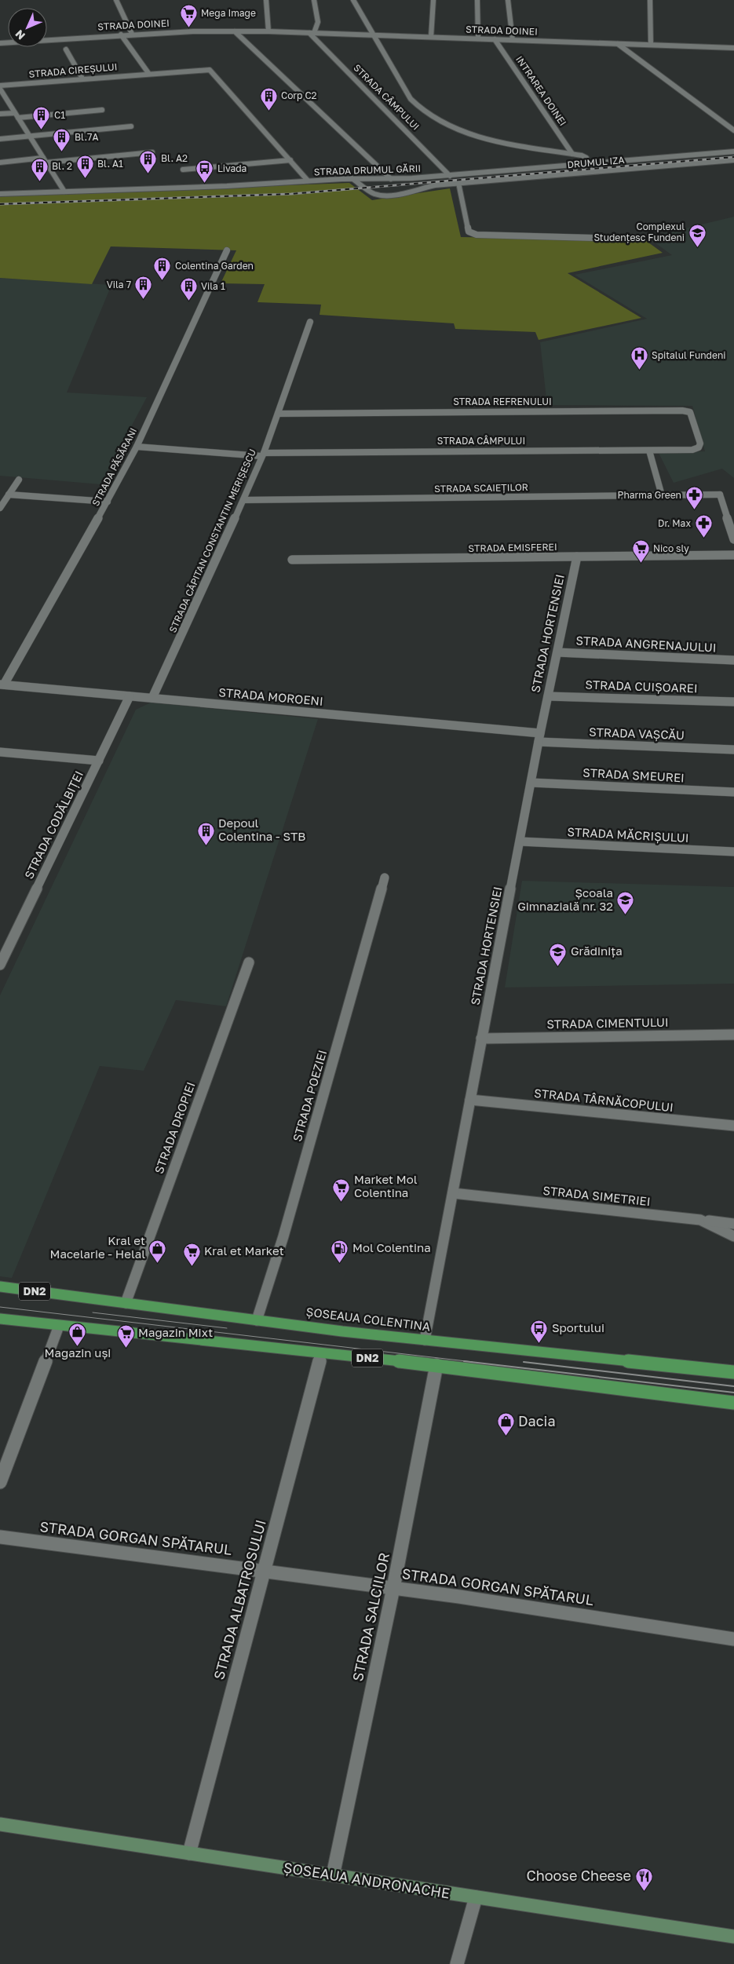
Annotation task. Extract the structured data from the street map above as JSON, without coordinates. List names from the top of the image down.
{
  "streets": {
    "main road": ["DN2", "ȘOSEAUA COLENTINA", "ȘOSEAUA ANDRONACHE"],
    "street": [
      "STRADA DOINEI",
      "STRADA CIREȘULUI",
      "INTRAREA DOINEI",
      "STRADA CÂMPULUI",
      "DRUMUL IZA",
      "STRADA DRUMUL GĂRII",
      "STRADA REFRENULUI",
      "STRADA PĂSĂRANI",
      "STRADA SCAIEȚILOR",
      "STRADA CĂPITAN CONSTANTIN MERIȘESCU",
      "STRADA EMISFEREI",
      "STRADA HORTENSIEI",
      "STRADA ANGRENAJULUI",
      "STRADA CUIȘOAREI",
      "STRADA MOROENI",
      "STRADA VAȘCĂU",
      "STRADA SMEUREI",
      "STRADA CODĂLBIȚEI",
      "STRADA MĂCRIȘULUI",
      "STRADA CIMENTULUI",
      "STRADA POEZIEI",
      "STRADA TÂRNĂCOPULUI",
      "STRADA DROPIEI",
      "STRADA SIMETRIEI",
      "STRADA GORGAN SPĂTARUL",
      "STRADA ALBATROSULUI",
      "STRADA SALCIILOR"
    ]
  },
  "crossings": [
    ["STRADA DOINEI", "INTRAREA DOINEI"],
    ["STRADA DOINEI", "STRADA CÂMPULUI"],
    ["STRADA CIREȘULUI", "STRADA DRUMUL GĂRII"],
    ["STRADA CÂMPULUI", "STRADA DRUMUL GĂRII"],
    ["STRADA CÂMPULUI", "STRADA REFRENULUI"],
    ["STRADA CÂMPULUI", "STRADA PĂSĂRANI"],
    ["STRADA CÂMPULUI", "STRADA CĂPITAN CONSTANTIN MERIȘESCU"],
    ["DRUMUL IZA", "STRADA DRUMUL GĂRII"],
    ["STRADA REFRENULUI", "STRADA CĂPITAN CONSTANTIN MERIȘESCU"],
    ["STRADA PĂSĂRANI", "STRADA MOROENI"],
    ["STRADA SCAIEȚILOR", "STRADA CĂPITAN CONSTANTIN MERIȘESCU"],
    ["STRADA CĂPITAN CONSTANTIN MERIȘESCU", "STRADA MOROENI"],
    ["STRADA EMISFEREI", "STRADA HORTENSIEI"],
    ["STRADA HORTENSIEI", "STRADA ANGRENAJULUI"],
    ["STRADA HORTENSIEI", "STRADA CUIȘOAREI"],
    ["STRADA HORTENSIEI", "STRADA MOROENI"],
    ["STRADA HORTENSIEI", "STRADA VAȘCĂU"],
    ["STRADA HORTENSIEI", "STRADA SMEUREI"],
    ["STRADA HORTENSIEI", "STRADA MĂCRIȘULUI"],
    ["STRADA HORTENSIEI", "STRADA CIMENTULUI"],
    ["STRADA HORTENSIEI", "STRADA TÂRNĂCOPULUI"],
    ["STRADA HORTENSIEI", "STRADA SIMETRIEI"],
    ["STRADA HORTENSIEI", "ȘOSEAUA COLENTINA"],
    ["STRADA MOROENI", "STRADA VAȘCĂU"],
    ["STRADA MOROENI", "STRADA CODĂLBIȚEI"],
    ["STRADA POEZIEI", "ȘOSEAUA COLENTINA"],
    ["STRADA DROPIEI", "ȘOSEAUA COLENTINA"],
    ["DN2", "STRADA ALBATROSULUI"],
    ["DN2", "STRADA SALCIILOR"],
    ["STRADA GORGAN SPĂTARUL", "STRADA ALBATROSULUI"],
    ["STRADA GORGAN SPĂTARUL", "STRADA SALCIILOR"],
    ["STRADA ALBATROSULUI", "ȘOSEAUA ANDRONACHE"],
    ["STRADA SALCIILOR", "ȘOSEAUA ANDRONACHE"]
  ],
  "places": {
    "supermarket": [
      "Mega Image",
      "Nico sly",
      "Market Mol Colentina",
      "Kral et Market",
      "Magazin Mixt"
    ],
    "building": [
      "Corp C2",
      "C1",
      "Bl.7A",
      "Bl. A2",
      "Bl. A1",
      "Bl. 2",
      "Colentina Garden",
      "Vila 7",
      "Vila 1",
      "Depoul Colentina - STB"
    ],
    "bus stop": ["Livada", "Sportului"],
    "school or university": ["Complexul Studențesc Fundeni", "Școala Gimnazială nr. 32", "Grădinița"],
    "hospital": ["Spitalul Fundeni"],
    "pharmacy": ["Pharma Green", "Dr. Max"],
    "shop": ["Kral et Macelarie - Helal", "Magazin uși", "Dacia"],
    "fuel station": ["Mol Colentina"],
    "restaurant": ["Choose Cheese"]
  },
  "north": "bottom left"
}
